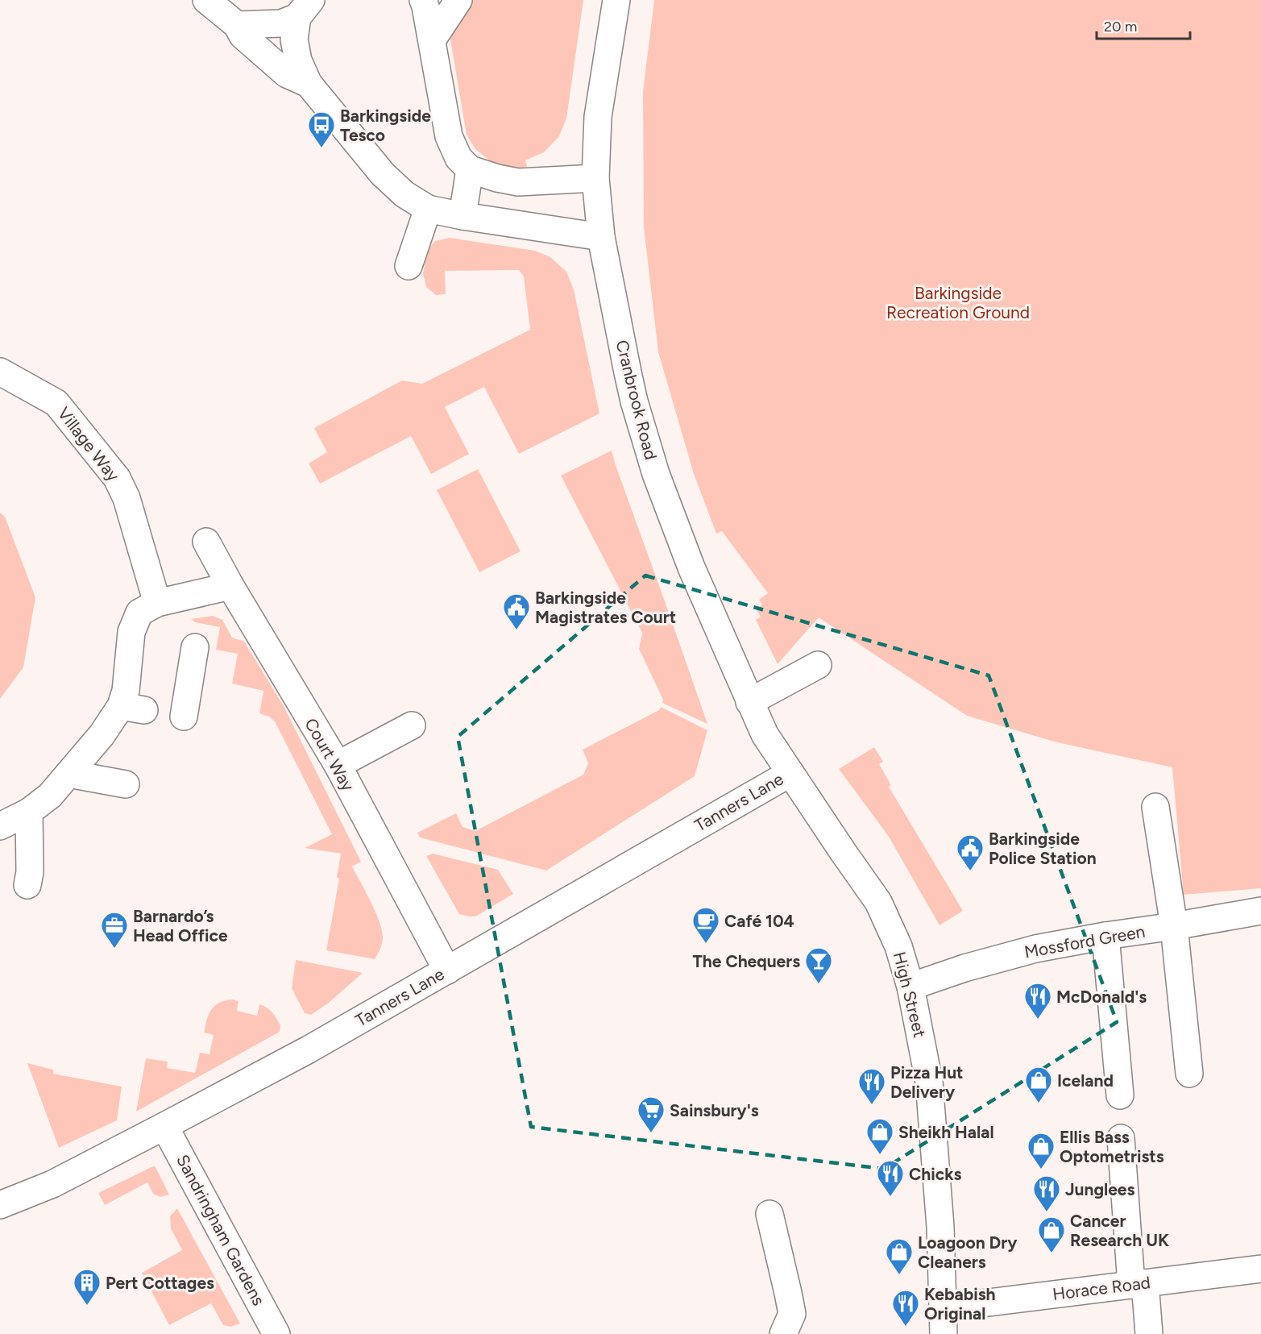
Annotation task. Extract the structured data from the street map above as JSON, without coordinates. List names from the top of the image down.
{
  "streets": {
    "street": [
      "Cranbrook Road",
      "Village Way",
      "Court Way",
      "Tanners Lane",
      "Mossford Green",
      "High Street",
      "Sandringham Gardens",
      "Horace Road"
    ]
  },
  "crossings": [
    ["Cranbrook Road", "Tanners Lane"],
    ["Cranbrook Road", "High Street"],
    ["Court Way", "Tanners Lane"],
    ["Tanners Lane", "High Street"],
    ["Tanners Lane", "Sandringham Gardens"],
    ["Mossford Green", "High Street"],
    ["High Street", "Horace Road"]
  ],
  "parks": ["Barkingside Recreation Ground"],
  "places": {
    "bus stop": ["Barkingside Tesco"],
    "public building": ["Barkingside Magistrates Court", "Barkingside Police Station"],
    "cafe": ["Café 104"],
    "office": ["Barnardo’s Head Office"],
    "bar": ["The Chequers"],
    "restaurant": [
      "McDonald's",
      "Pizza Hut Delivery",
      "Chicks",
      "Junglees",
      "Kebabish Original"
    ],
    "shop": [
      "Iceland",
      "Sheikh Halal",
      "Ellis Bass Optometrists",
      "Cancer Research UK",
      "Loagoon Dry Cleaners"
    ],
    "supermarket": ["Sainsbury's"],
    "building": ["Pert Cottages"]
  },
  "scale_bar": "20 m"
}
